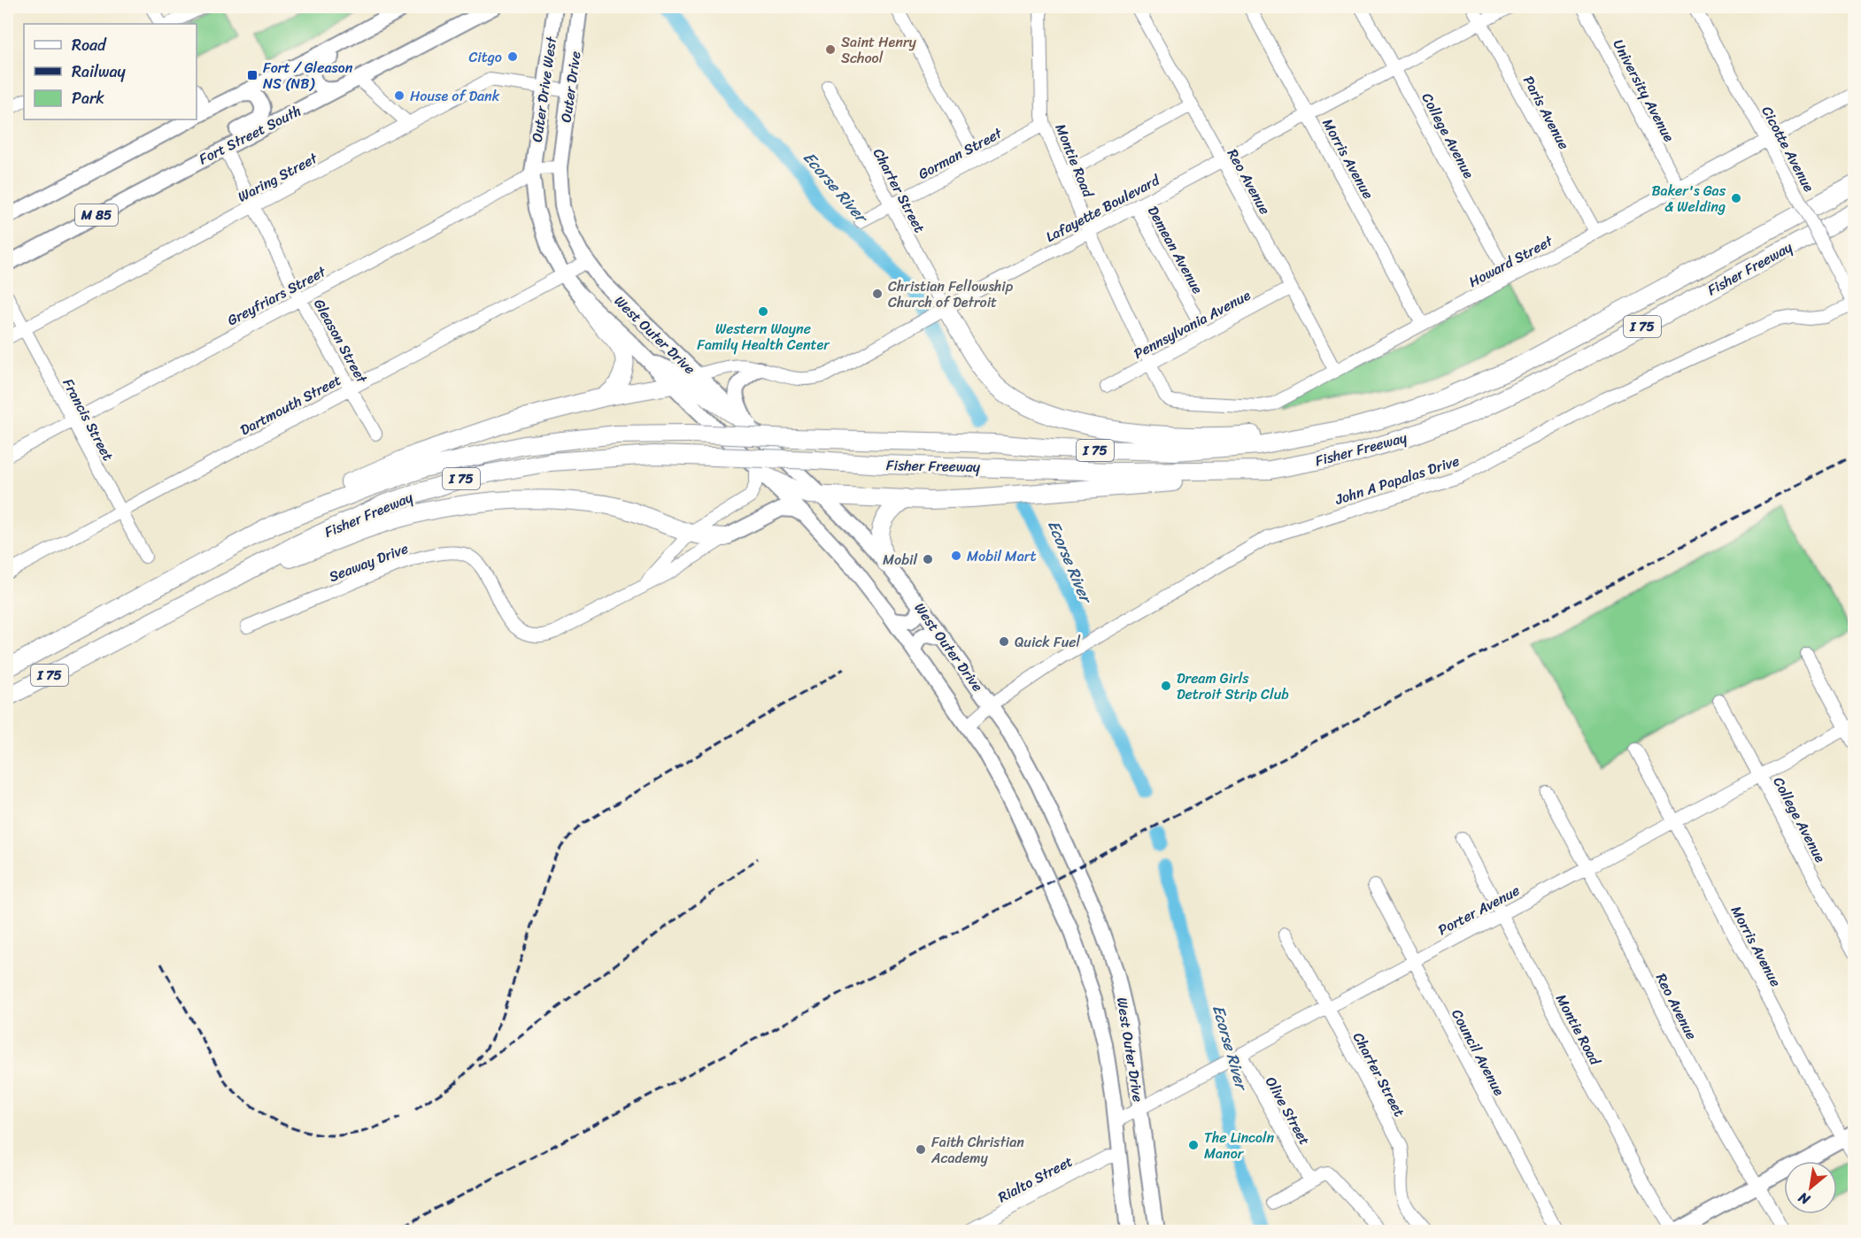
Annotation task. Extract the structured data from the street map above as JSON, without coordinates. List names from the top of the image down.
{
  "streets": {
    "highway": ["Fisher Freeway", "I 75"],
    "main road": [
      "Outer Drive",
      "Outer Drive West",
      "Fort Street South",
      "M 85",
      "West Outer Drive"
    ],
    "street": [
      "University Avenue",
      "Paris Avenue",
      "College Avenue",
      "Cicotte Avenue",
      "Gorman Street",
      "Morris Avenue",
      "Montie Road",
      "Waring Street",
      "Reo Avenue",
      "Charter Street",
      "Lafayette Boulevard",
      "Demean Avenue",
      "Howard Street",
      "Greyfriars Street",
      "Pennsylvania Avenue",
      "Gleason Street",
      "Dartmouth Street",
      "Francis Street",
      "John A Papalas Drive",
      "Seaway Drive",
      "Porter Avenue",
      "Council Avenue",
      "Olive Street",
      "Rialto Street"
    ]
  },
  "crossings": [
    ["Outer Drive", "Waring Street"],
    ["Outer Drive", "Greyfriars Street"],
    ["Outer Drive", "West Outer Drive"],
    ["Outer Drive West", "Waring Street"],
    ["Outer Drive West", "Greyfriars Street"],
    ["Outer Drive West", "West Outer Drive"],
    ["University Avenue", "Howard Street"],
    ["Paris Avenue", "Lafayette Boulevard"],
    ["Paris Avenue", "Howard Street"],
    ["Fort Street South", "Gleason Street"],
    ["College Avenue", "Lafayette Boulevard"],
    ["College Avenue", "Howard Street"],
    ["College Avenue", "Porter Avenue"],
    ["Cicotte Avenue", "Howard Street"],
    ["Cicotte Avenue", "John A Papalas Drive"],
    ["Gorman Street", "Montie Road"],
    ["Gorman Street", "Charter Street"],
    ["Morris Avenue", "Lafayette Boulevard"],
    ["Morris Avenue", "Howard Street"],
    ["Morris Avenue", "Porter Avenue"],
    ["Montie Road", "Lafayette Boulevard"],
    ["Montie Road", "Howard Street"],
    ["Montie Road", "Pennsylvania Avenue"],
    ["Montie Road", "Porter Avenue"],
    ["Waring Street", "Gleason Street"],
    ["Waring Street", "Francis Street"],
    ["Reo Avenue", "Lafayette Boulevard"],
    ["Reo Avenue", "Howard Street"],
    ["Reo Avenue", "Pennsylvania Avenue"],
    ["Reo Avenue", "Porter Avenue"],
    ["Charter Street", "Lafayette Boulevard"],
    ["Charter Street", "Porter Avenue"],
    ["Lafayette Boulevard", "Demean Avenue"],
    ["Lafayette Boulevard", "West Outer Drive"],
    ["Demean Avenue", "Pennsylvania Avenue"],
    ["Greyfriars Street", "West Outer Drive"],
    ["Greyfriars Street", "Gleason Street"],
    ["Greyfriars Street", "Francis Street"],
    ["West Outer Drive", "Dartmouth Street"],
    ["West Outer Drive", "John A Papalas Drive"],
    ["West Outer Drive", "Seaway Drive"],
    ["West Outer Drive", "Porter Avenue"],
    ["West Outer Drive", "Rialto Street"],
    ["Gleason Street", "Dartmouth Street"],
    ["Dartmouth Street", "Francis Street"],
    ["Porter Avenue", "Council Avenue"],
    ["Porter Avenue", "Olive Street"]
  ],
  "water": ["Ecorse River"],
  "places": {
    "other": [
      "Saint Henry School",
      "Citgo",
      "House of Dank",
      "Baker's Gas & Welding",
      "Christian Fellowship Church of Detroit",
      "Western Wayne Family Health Center",
      "Mobil Mart",
      "Mobil",
      "Quick Fuel",
      "Dream Girls Detroit Strip Club",
      "The Lincoln Manor",
      "Faith Christian Academy"
    ],
    "transit": ["Fort / Gleason NS (NB)"]
  },
  "legend": ["Road", "Railway", "Park"],
  "north": "bottom left"
}
